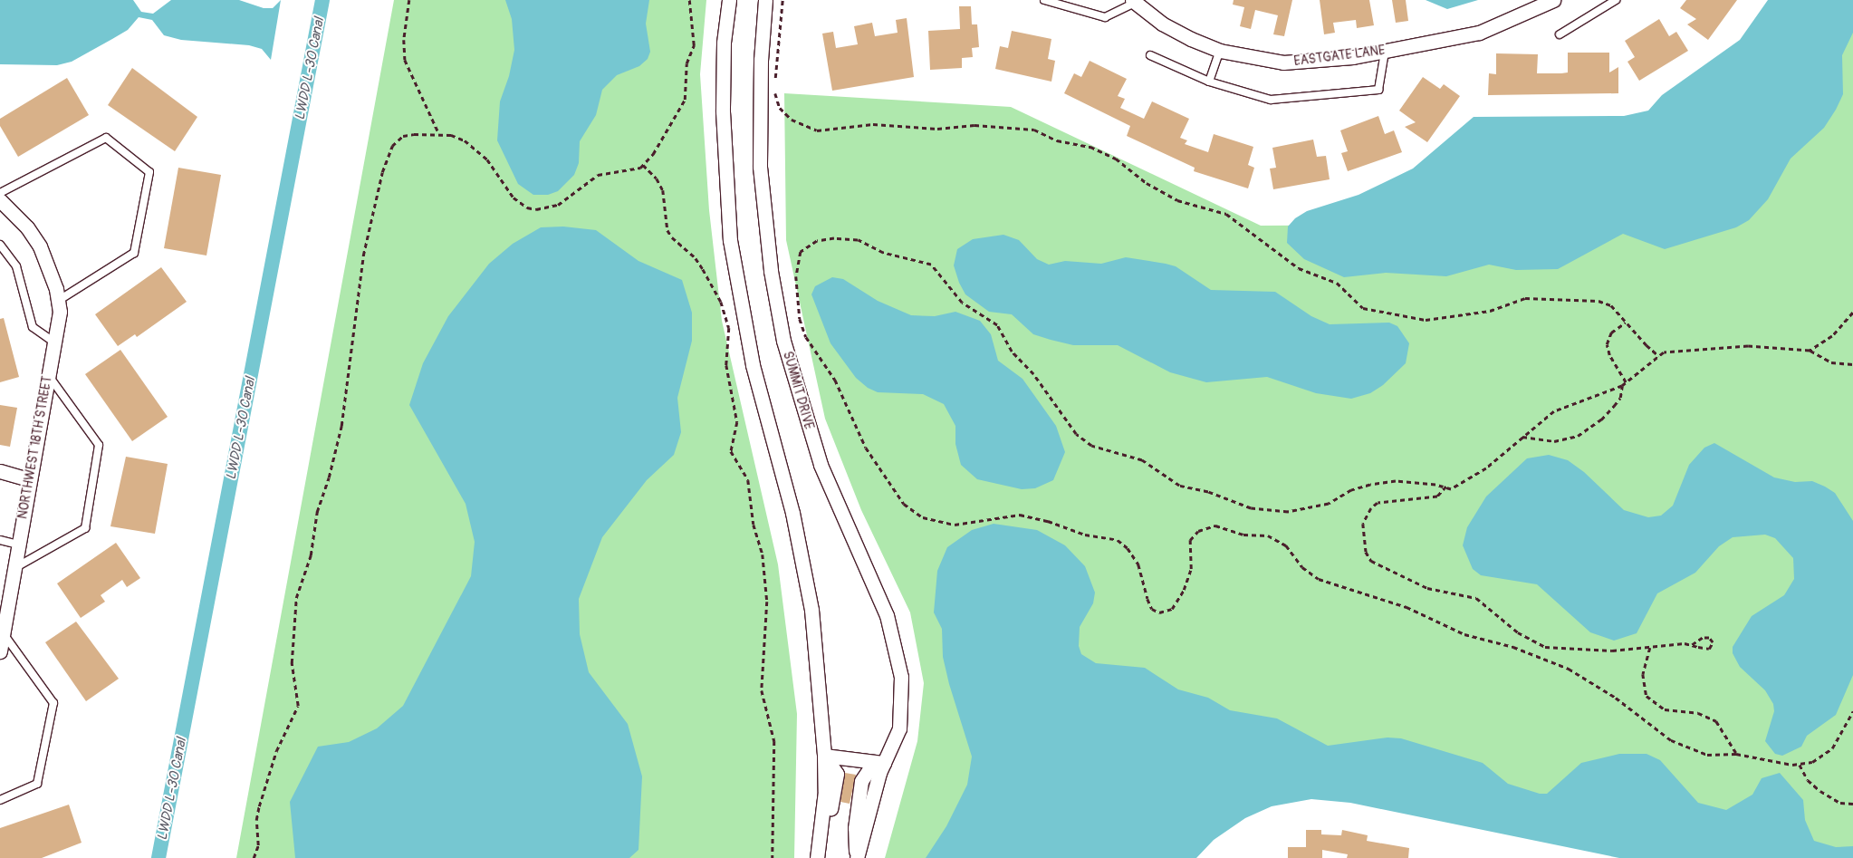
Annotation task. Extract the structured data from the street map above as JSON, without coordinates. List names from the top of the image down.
{
  "streets": {
    "street": ["EASTGATE LANE", "SUMMIT DRIVE", "NORTHWEST 18TH STREET"]
  },
  "water": ["LWDD L-30 Canal"]
}
